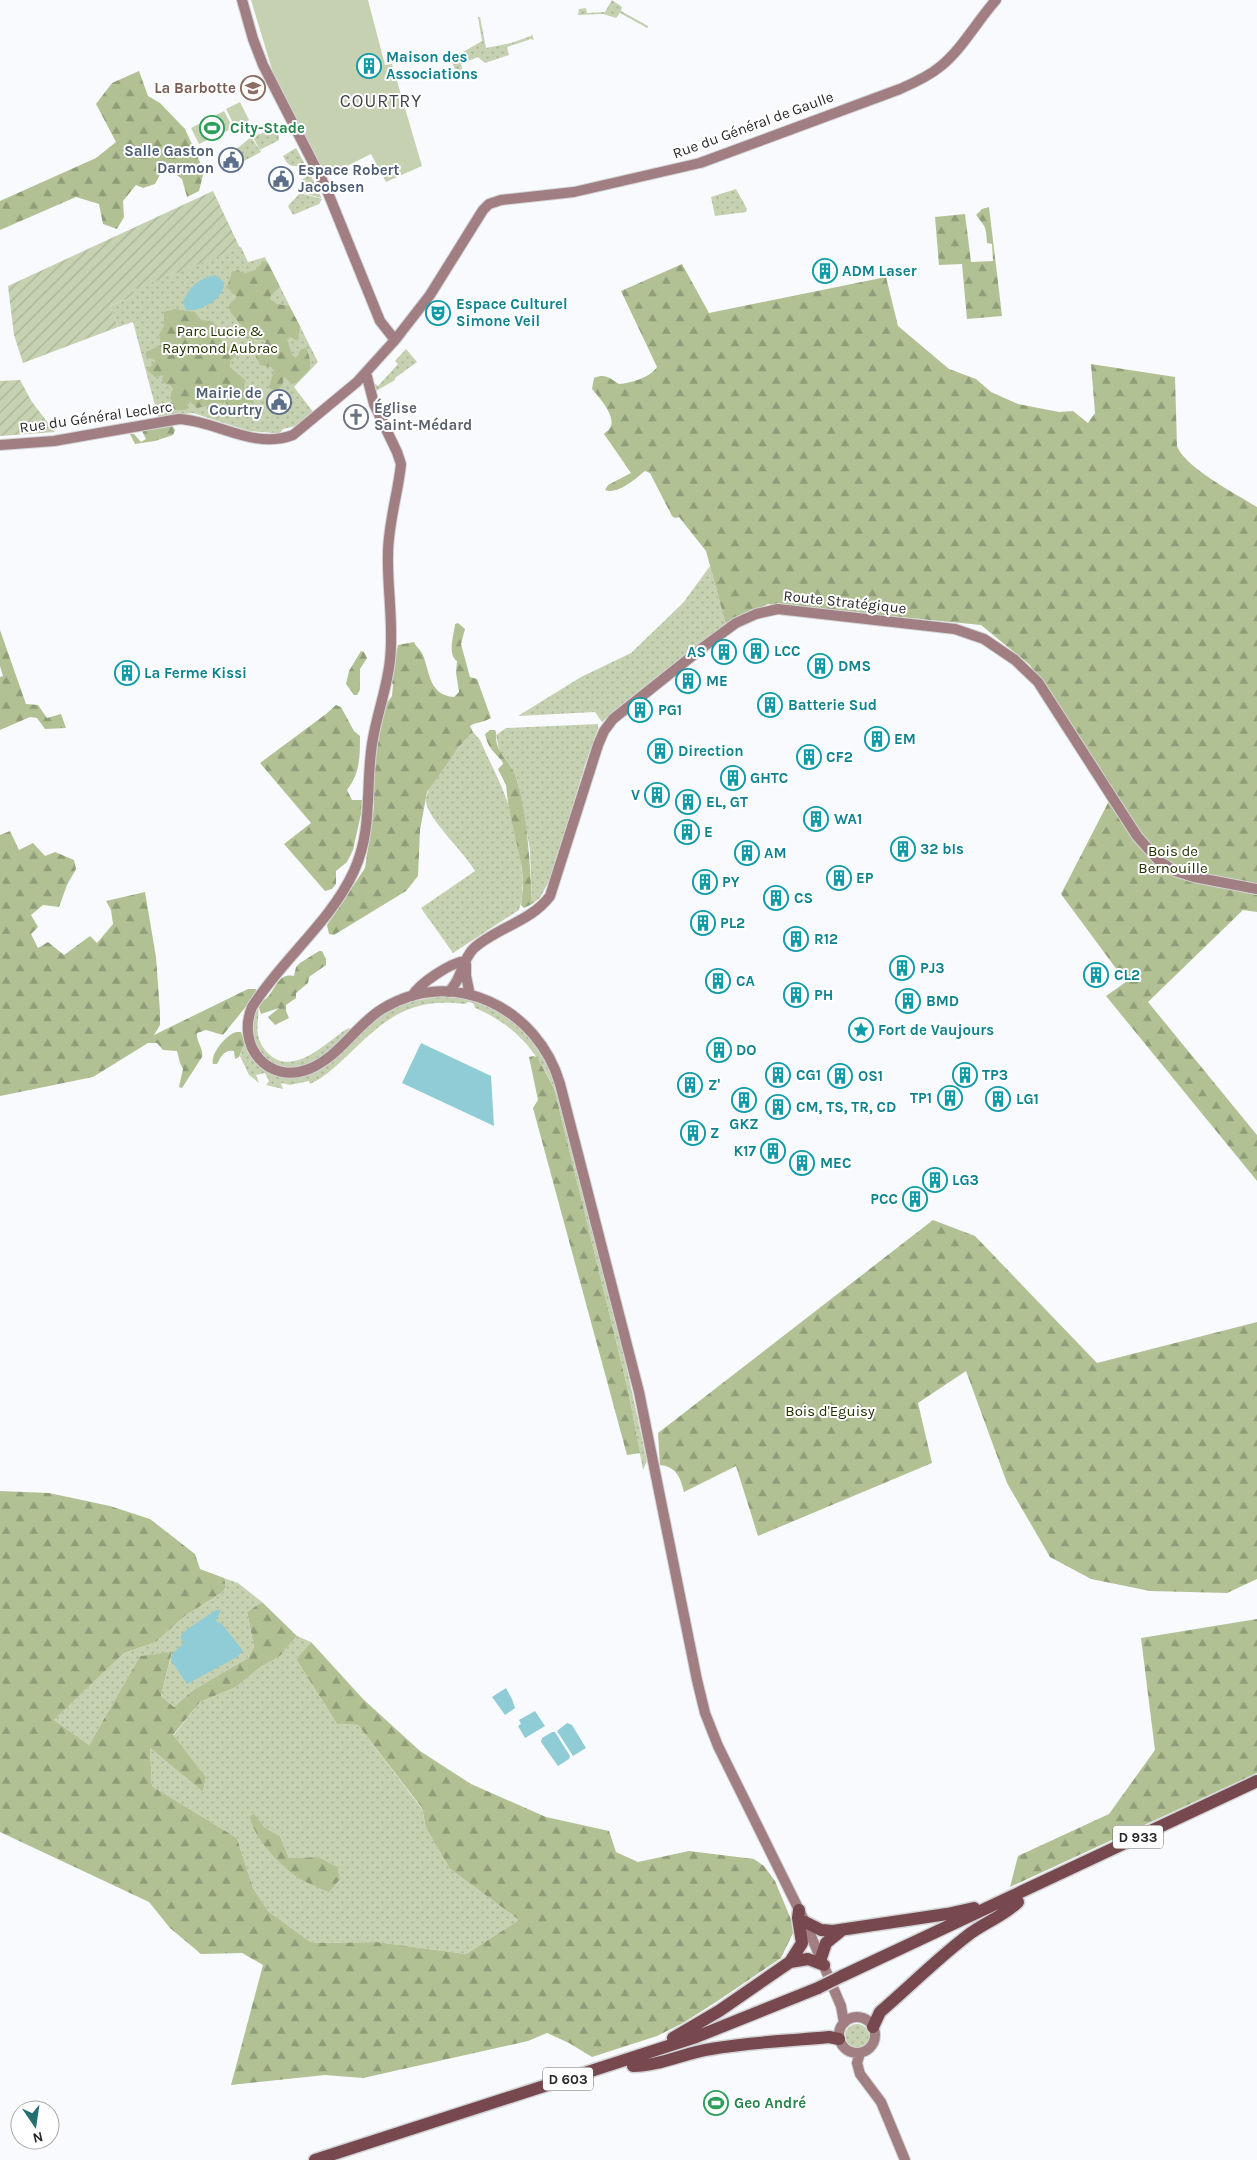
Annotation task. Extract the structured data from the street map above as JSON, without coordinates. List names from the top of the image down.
{
  "streets": {
    "highway": ["D 933", "D 603"],
    "main road": ["Rue du Général de Gaulle", "Rue du Général Leclerc", "Route Stratégique"]
  },
  "crossings": [
    ["Rue du Général de Gaulle", "Rue du Général Leclerc"]
  ],
  "districts": ["COURTRY"],
  "parks": ["Parc Lucie & Raymond Aubrac", "Bois de Bernouille", "Bois d'Eguisy"],
  "places": {
    "building": [
      "Maison des Associations",
      "ADM Laser",
      "LCC",
      "AS",
      "DMS",
      "La Ferme Kissi",
      "ME",
      "Batterie Sud",
      "PG1",
      "EM",
      "Direction",
      "CF2",
      "GHTC",
      "V",
      "EL, GT",
      "WA1",
      "E",
      "32 bIs",
      "AM",
      "EP",
      "PY",
      "CS",
      "PL2",
      "R12",
      "PJ3",
      "CL2",
      "CA",
      "PH",
      "BMD",
      "DO",
      "CG1",
      "TP3",
      "OS1",
      "Z'",
      "TP1",
      "LG1",
      "GKZ",
      "CM, TS, TR, CD",
      "Z",
      "K17",
      "MEC",
      "LG3",
      "PCC"
    ],
    "school or university": ["La Barbotte"],
    "sports": ["City-Stade", "Geo André"],
    "public building": ["Salle Gaston Darmon", "Espace Robert Jacobsen", "Mairie de Courtry"],
    "theatre": ["Espace Culturel Simone Veil"],
    "church": ["Église Saint-Médard"],
    "place": ["Fort de Vaujours"]
  },
  "north": "bottom"
}
